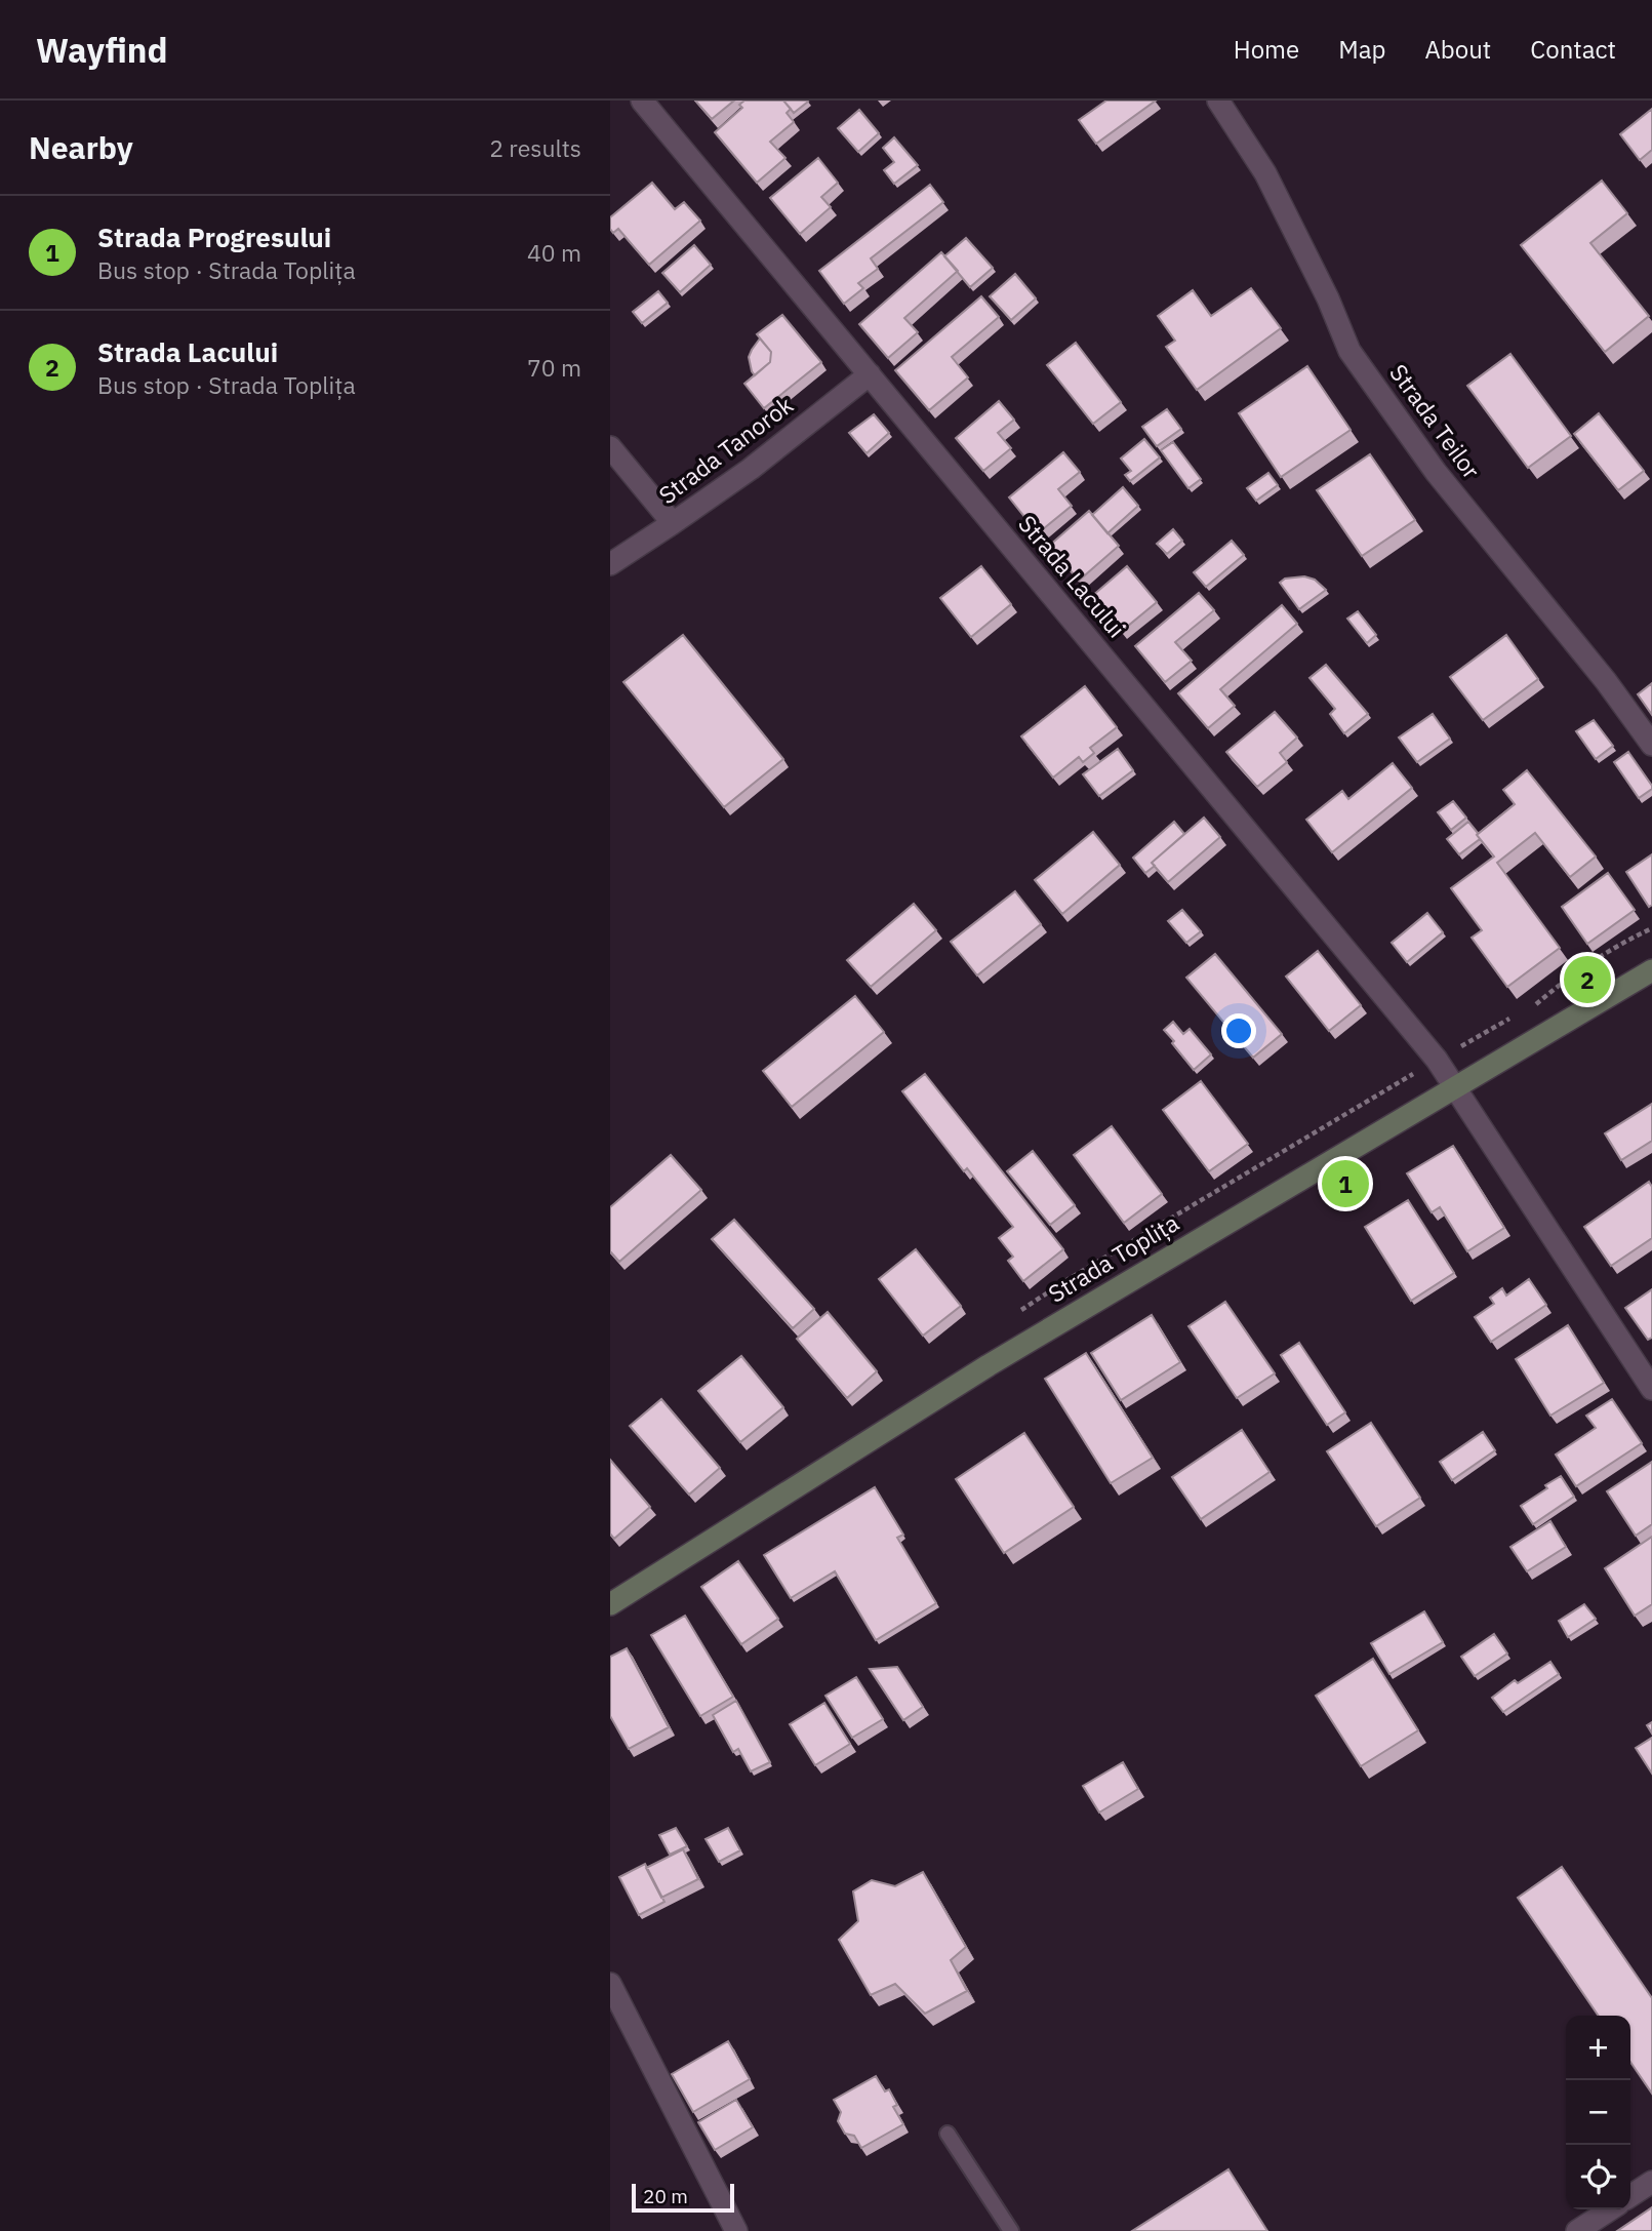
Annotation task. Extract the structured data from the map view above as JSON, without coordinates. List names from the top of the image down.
{
  "streets": {
    "main road": ["Strada Toplița"],
    "street": ["Strada Teilor", "Strada Tanorok", "Strada Lacului"]
  },
  "crossings": [
    ["Strada Tanorok", "Strada Lacului"],
    ["Strada Lacului", "Strada Toplița"]
  ],
  "scale_bar": "20 m",
  "page": {
    "header": "Wayfind",
    "nav": [
      "Home",
      "Map",
      "About",
      "Contact"
    ],
    "heading": ["Nearby", "2 results"],
    "list": [
      {
        "mark": "1",
        "name": "Strada Progresului",
        "note": "Bus stop · Strada Toplița",
        "value": "40 m"
      },
      {
        "mark": "2",
        "name": "Strada Lacului",
        "note": "Bus stop · Strada Toplița",
        "value": "70 m"
      }
    ],
    "pins": ["2", "1"],
    "map_buttons": ["+", "−"],
    "scale": "20 m"
  }
}
